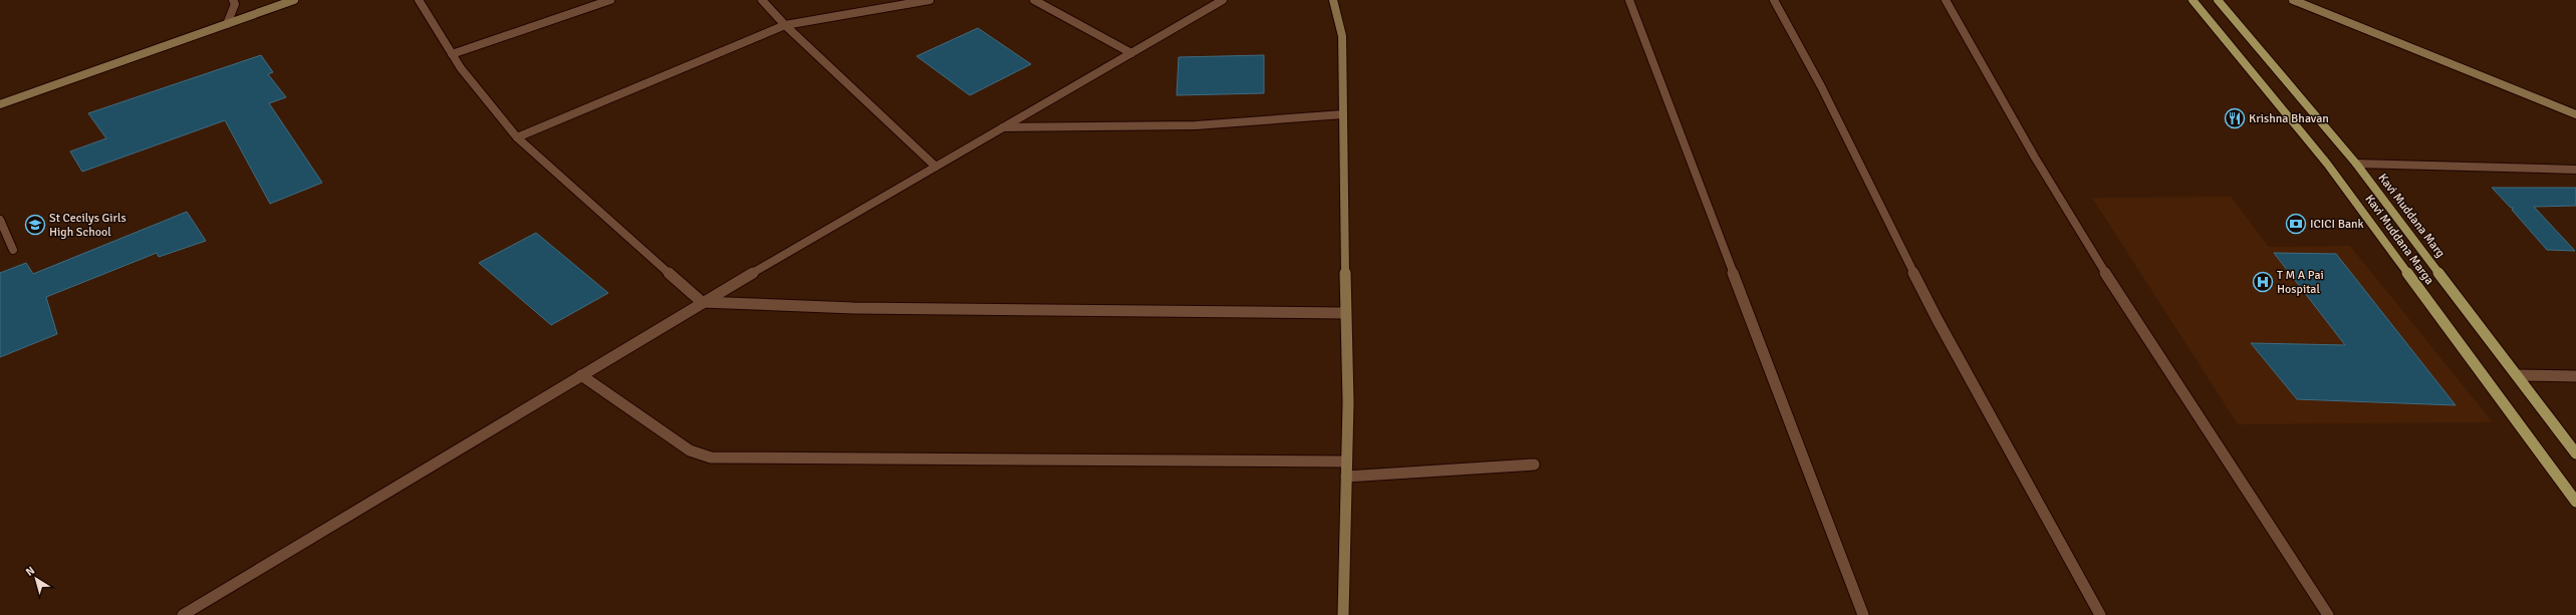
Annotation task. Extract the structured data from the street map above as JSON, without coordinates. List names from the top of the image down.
{
  "streets": {
    "main road": ["Kavi Muddana Marg", "Kavi Muddana Marga"]
  },
  "places": {
    "restaurant": ["Krishna Bhavan"],
    "bank": ["ICICI Bank"],
    "school or university": ["St Cecilys Girls High School"],
    "hospital": ["T M A Pai Hospital"]
  },
  "north": "top left"
}
